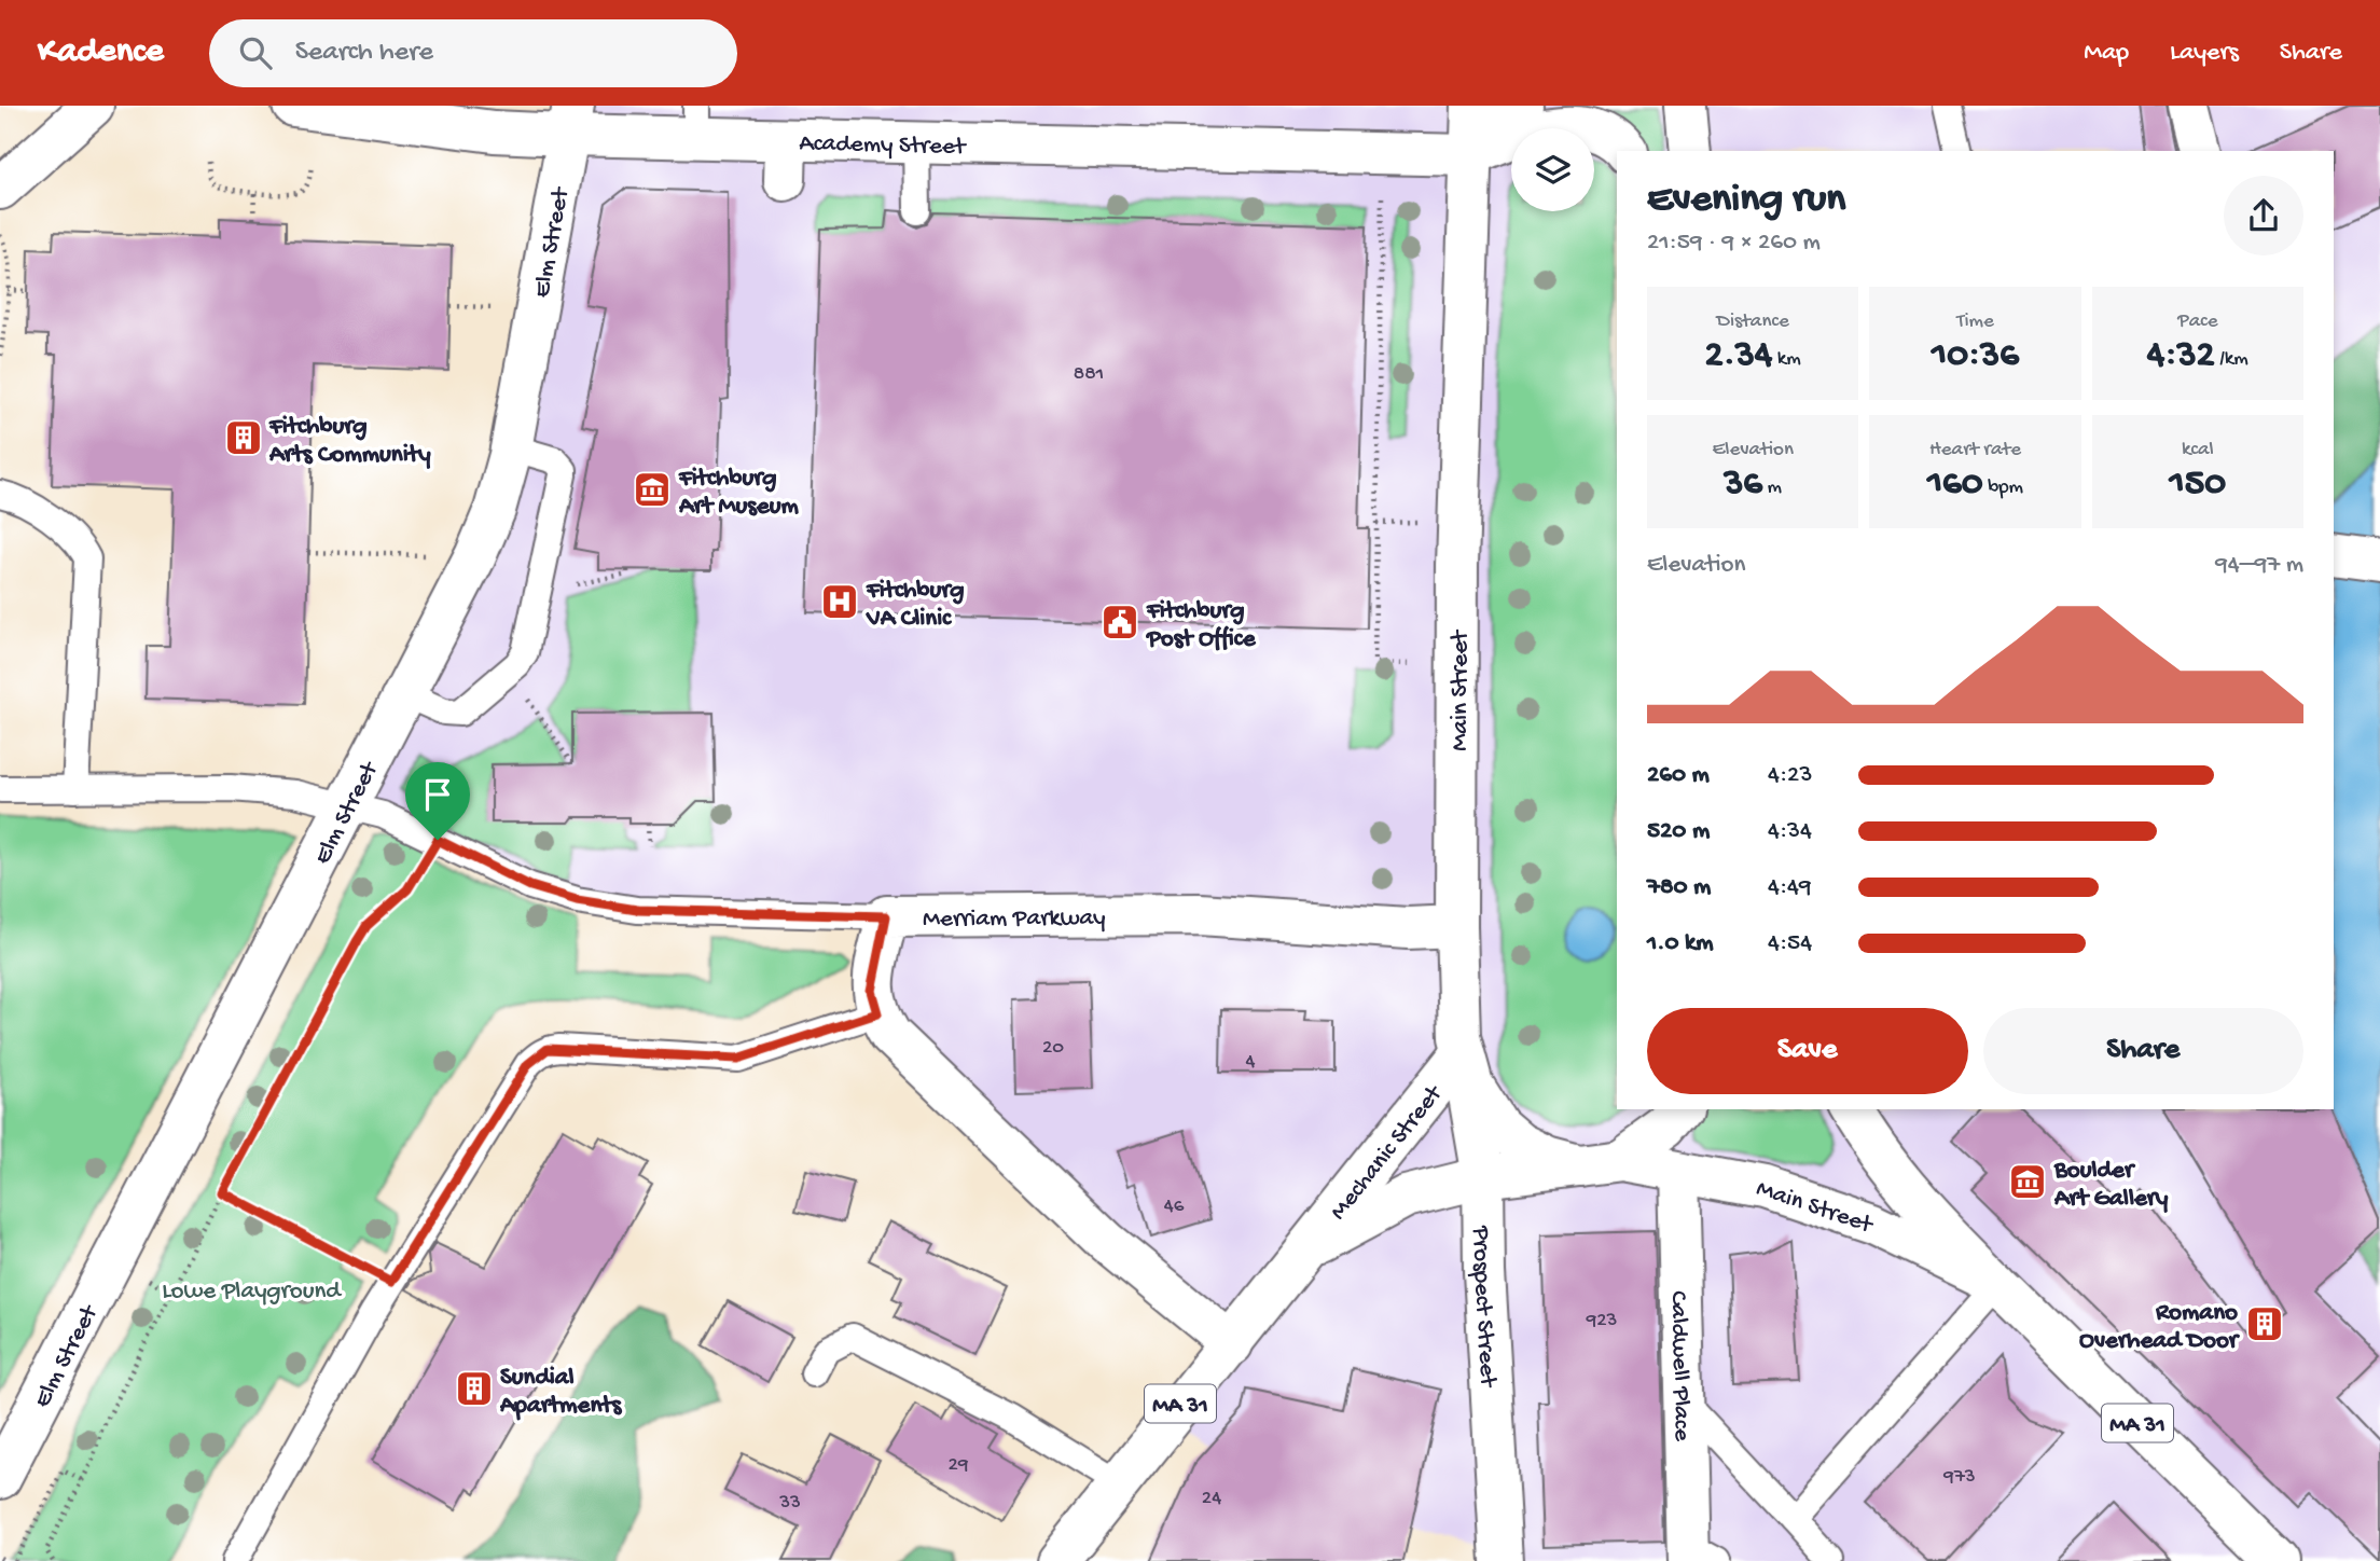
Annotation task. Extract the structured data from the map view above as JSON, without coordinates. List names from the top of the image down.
{
  "streets": {
    "main road": [
      "Academy Street",
      "Elm Street",
      "Main Street",
      "Merriam Parkway",
      "Mechanic Street",
      "Prospect Street",
      "Caldwell Place",
      "MA 31"
    ]
  },
  "crossings": [
    ["Academy Street", "Elm Street"],
    ["Academy Street", "Main Street"],
    ["Main Street", "Merriam Parkway"],
    ["Main Street", "Mechanic Street"],
    ["Main Street", "Prospect Street"],
    ["Main Street", "Caldwell Place"],
    ["Mechanic Street", "Prospect Street"]
  ],
  "parks": ["Lowe Playground"],
  "places": {
    "building": ["Fitchburg Arts Community", "Romano Overhead Door", "Sundial Apartments"],
    "museum": ["Fitchburg Art Museum", "Boulder Art Gallery"],
    "hospital": ["Fitchburg VA Clinic"],
    "public building": ["Fitchburg Post Office"]
  },
  "house_numbers": [
    "881",
    "20",
    "4",
    "46",
    "923",
    "29",
    "973",
    "24",
    "33"
  ],
  "page": {
    "header": "Kadence",
    "search": "Search here",
    "nav": ["Map", "Layers", "Share"],
    "heading": ["Evening run", "21:59 · 9 × 260 m"],
    "stats": [
      ["Distance", "2.34 km"],
      ["Time", "10:36"],
      ["Pace", "4:32 /km"],
      ["Elevation", "36 m"],
      ["Heart rate", "160 bpm"],
      ["kcal", "150"]
    ],
    "chart": ["Elevation", "94–97 m"],
    "list": [
      {
        "name": "260 m",
        "note": "4:23"
      },
      {
        "name": "520 m",
        "note": "4:34"
      },
      {
        "name": "780 m",
        "note": "4:49"
      },
      {
        "name": "1.0 km",
        "note": "4:54"
      }
    ],
    "buttons": ["Save", "Share"]
  }
}
